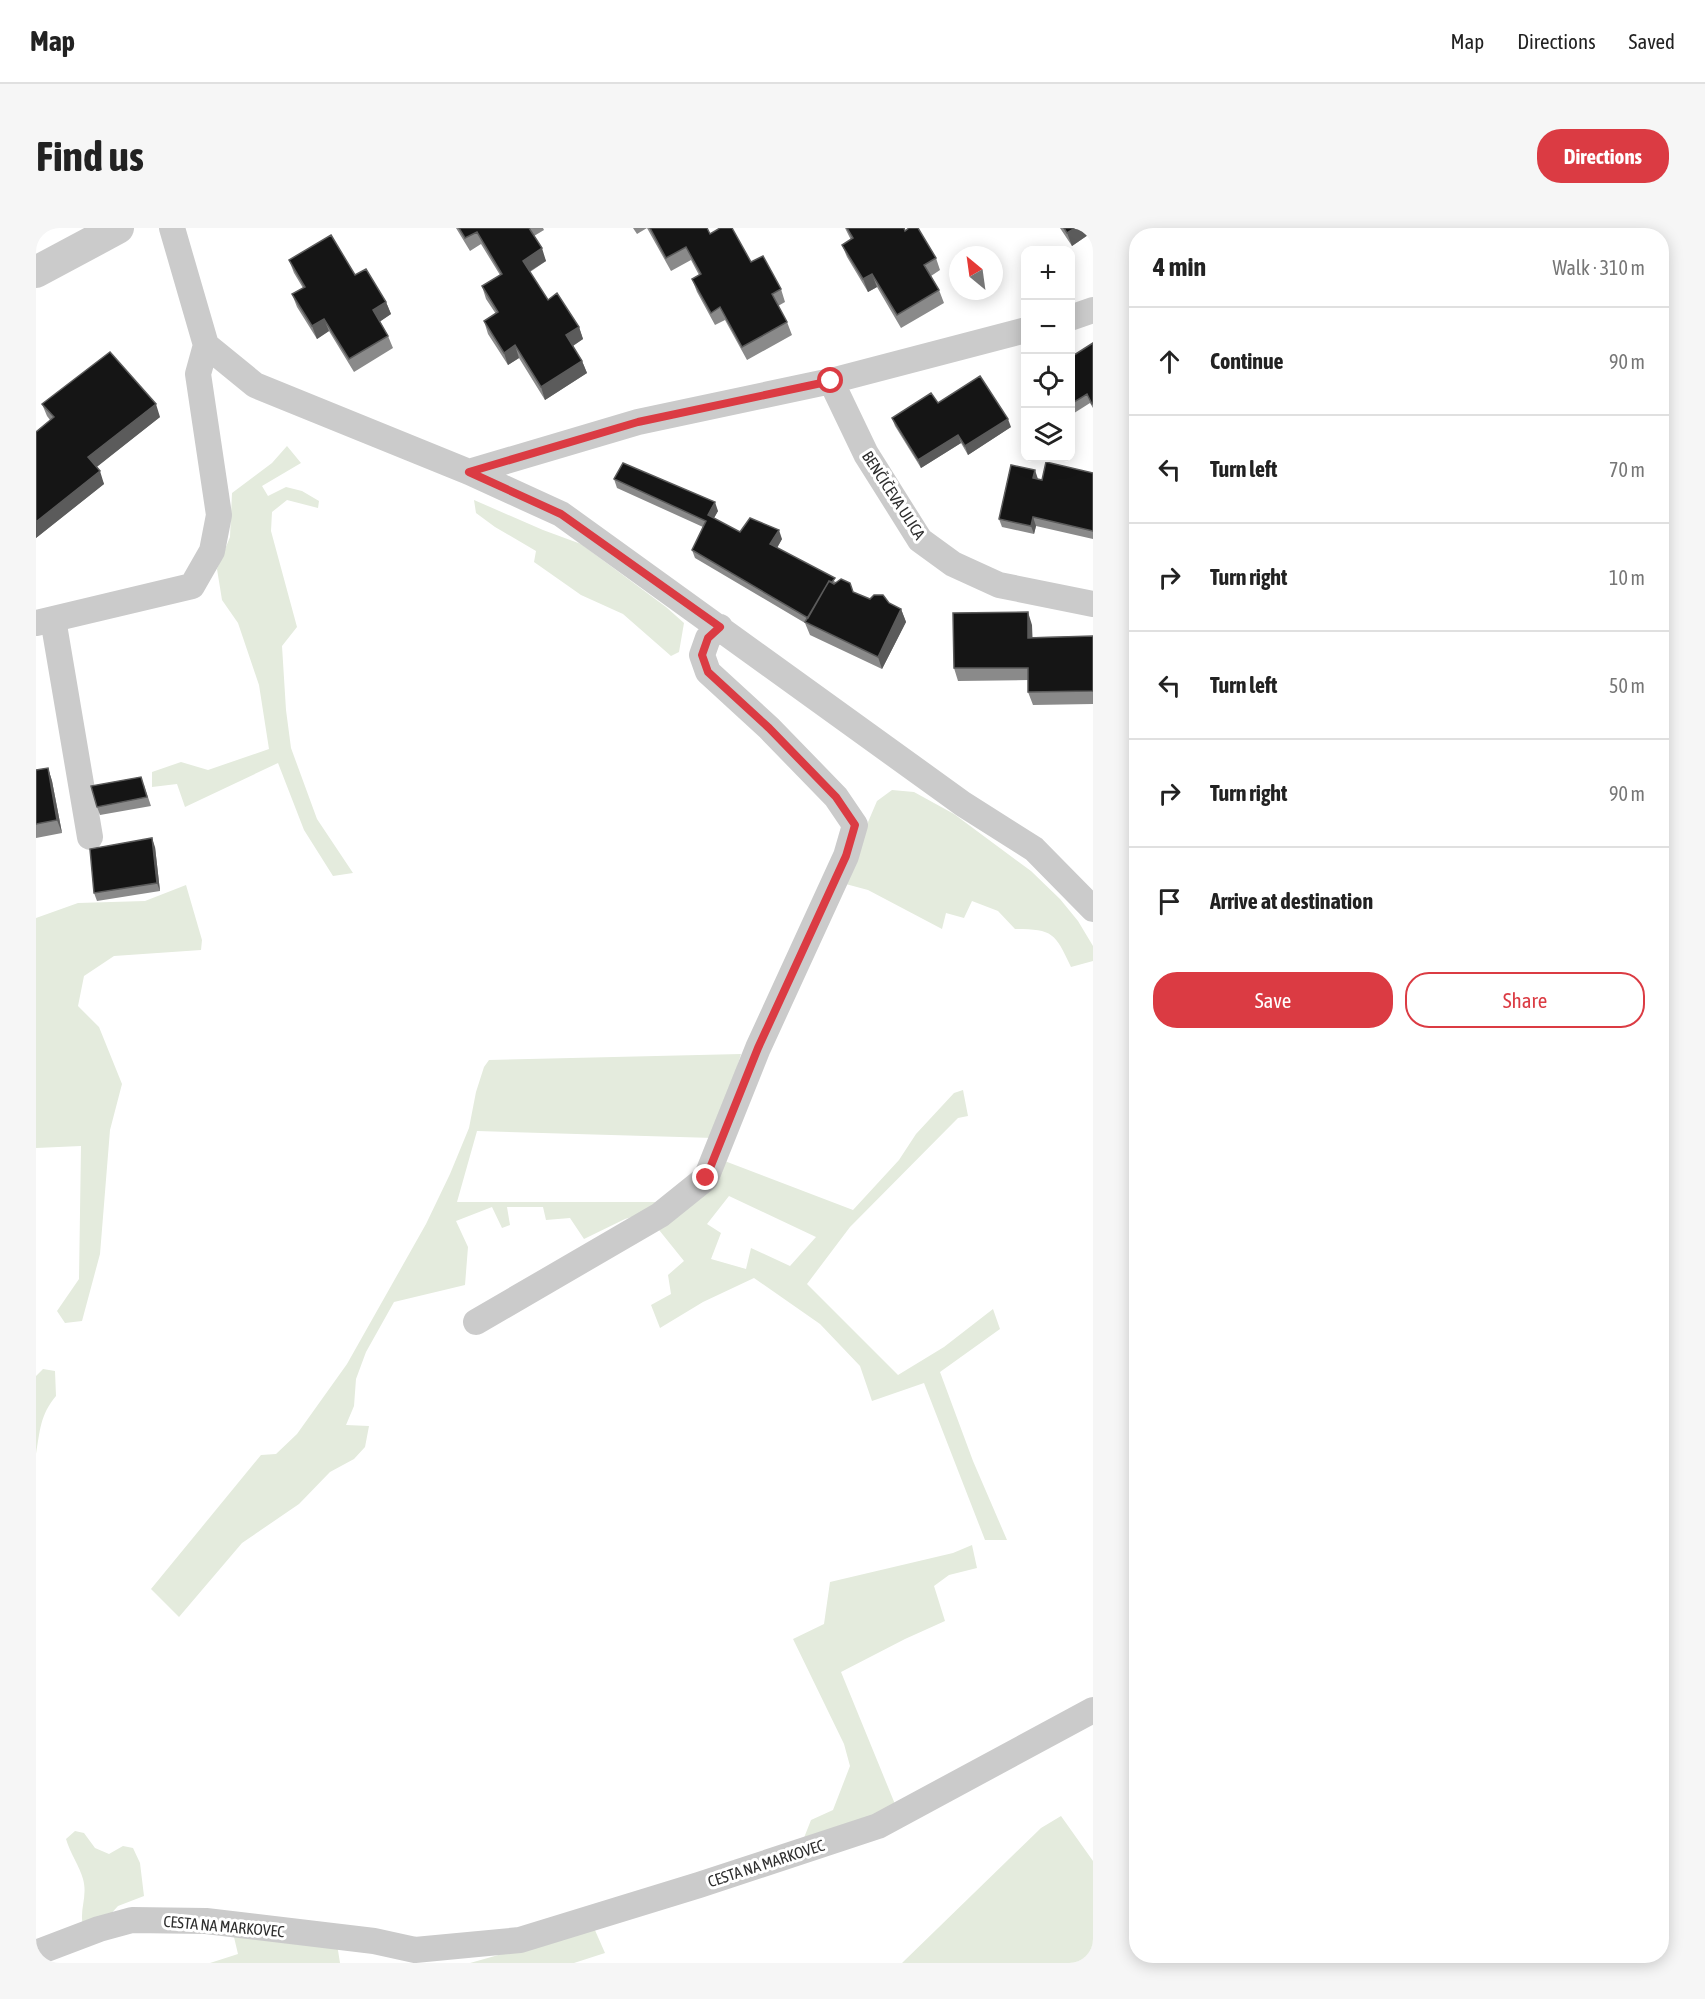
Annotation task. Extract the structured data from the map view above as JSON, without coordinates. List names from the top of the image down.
{
  "streets": {
    "street": ["BENČIČEVA ULICA", "CESTA NA MARKOVEC"]
  },
  "north": "top left",
  "page": {
    "header": "Map",
    "nav": ["Map", "Directions", "Saved"],
    "buttons": [
      "Directions",
      ["Save", "Share"]
    ],
    "title": "Find us",
    "heading": ["4 min", "Walk · 310 m"],
    "map_buttons": ["+", "−"],
    "list": [
      ["Continue", "90 m"],
      ["Turn left", "70 m"],
      ["Turn right", "10 m"],
      ["Turn left", "50 m"],
      ["Turn right", "90 m"],
      "Arrive at destination"
    ]
  }
}
